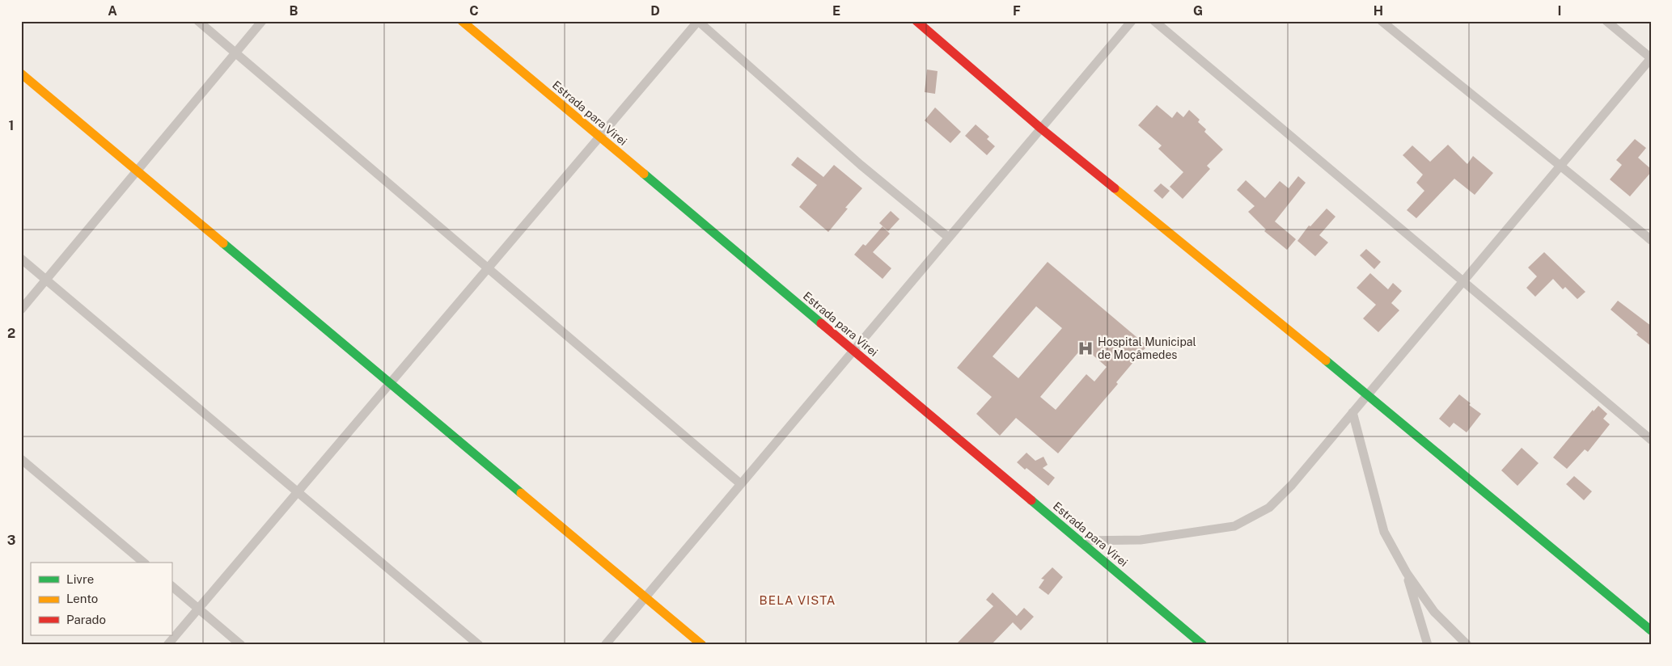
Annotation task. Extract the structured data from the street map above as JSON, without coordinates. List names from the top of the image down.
{
  "streets": {
    "street": ["Estrada para Virei"]
  },
  "districts": ["BELA VISTA"],
  "places": {
    "hospital": ["Hospital Municipal de Moçâmedes"]
  },
  "legend": ["Livre", "Lento", "Parado"],
  "grid": {
    "columns": [
      "A",
      "B",
      "C",
      "D",
      "E",
      "F",
      "G",
      "H",
      "I"
    ],
    "rows": ["1", "2", "3"]
  }
}
